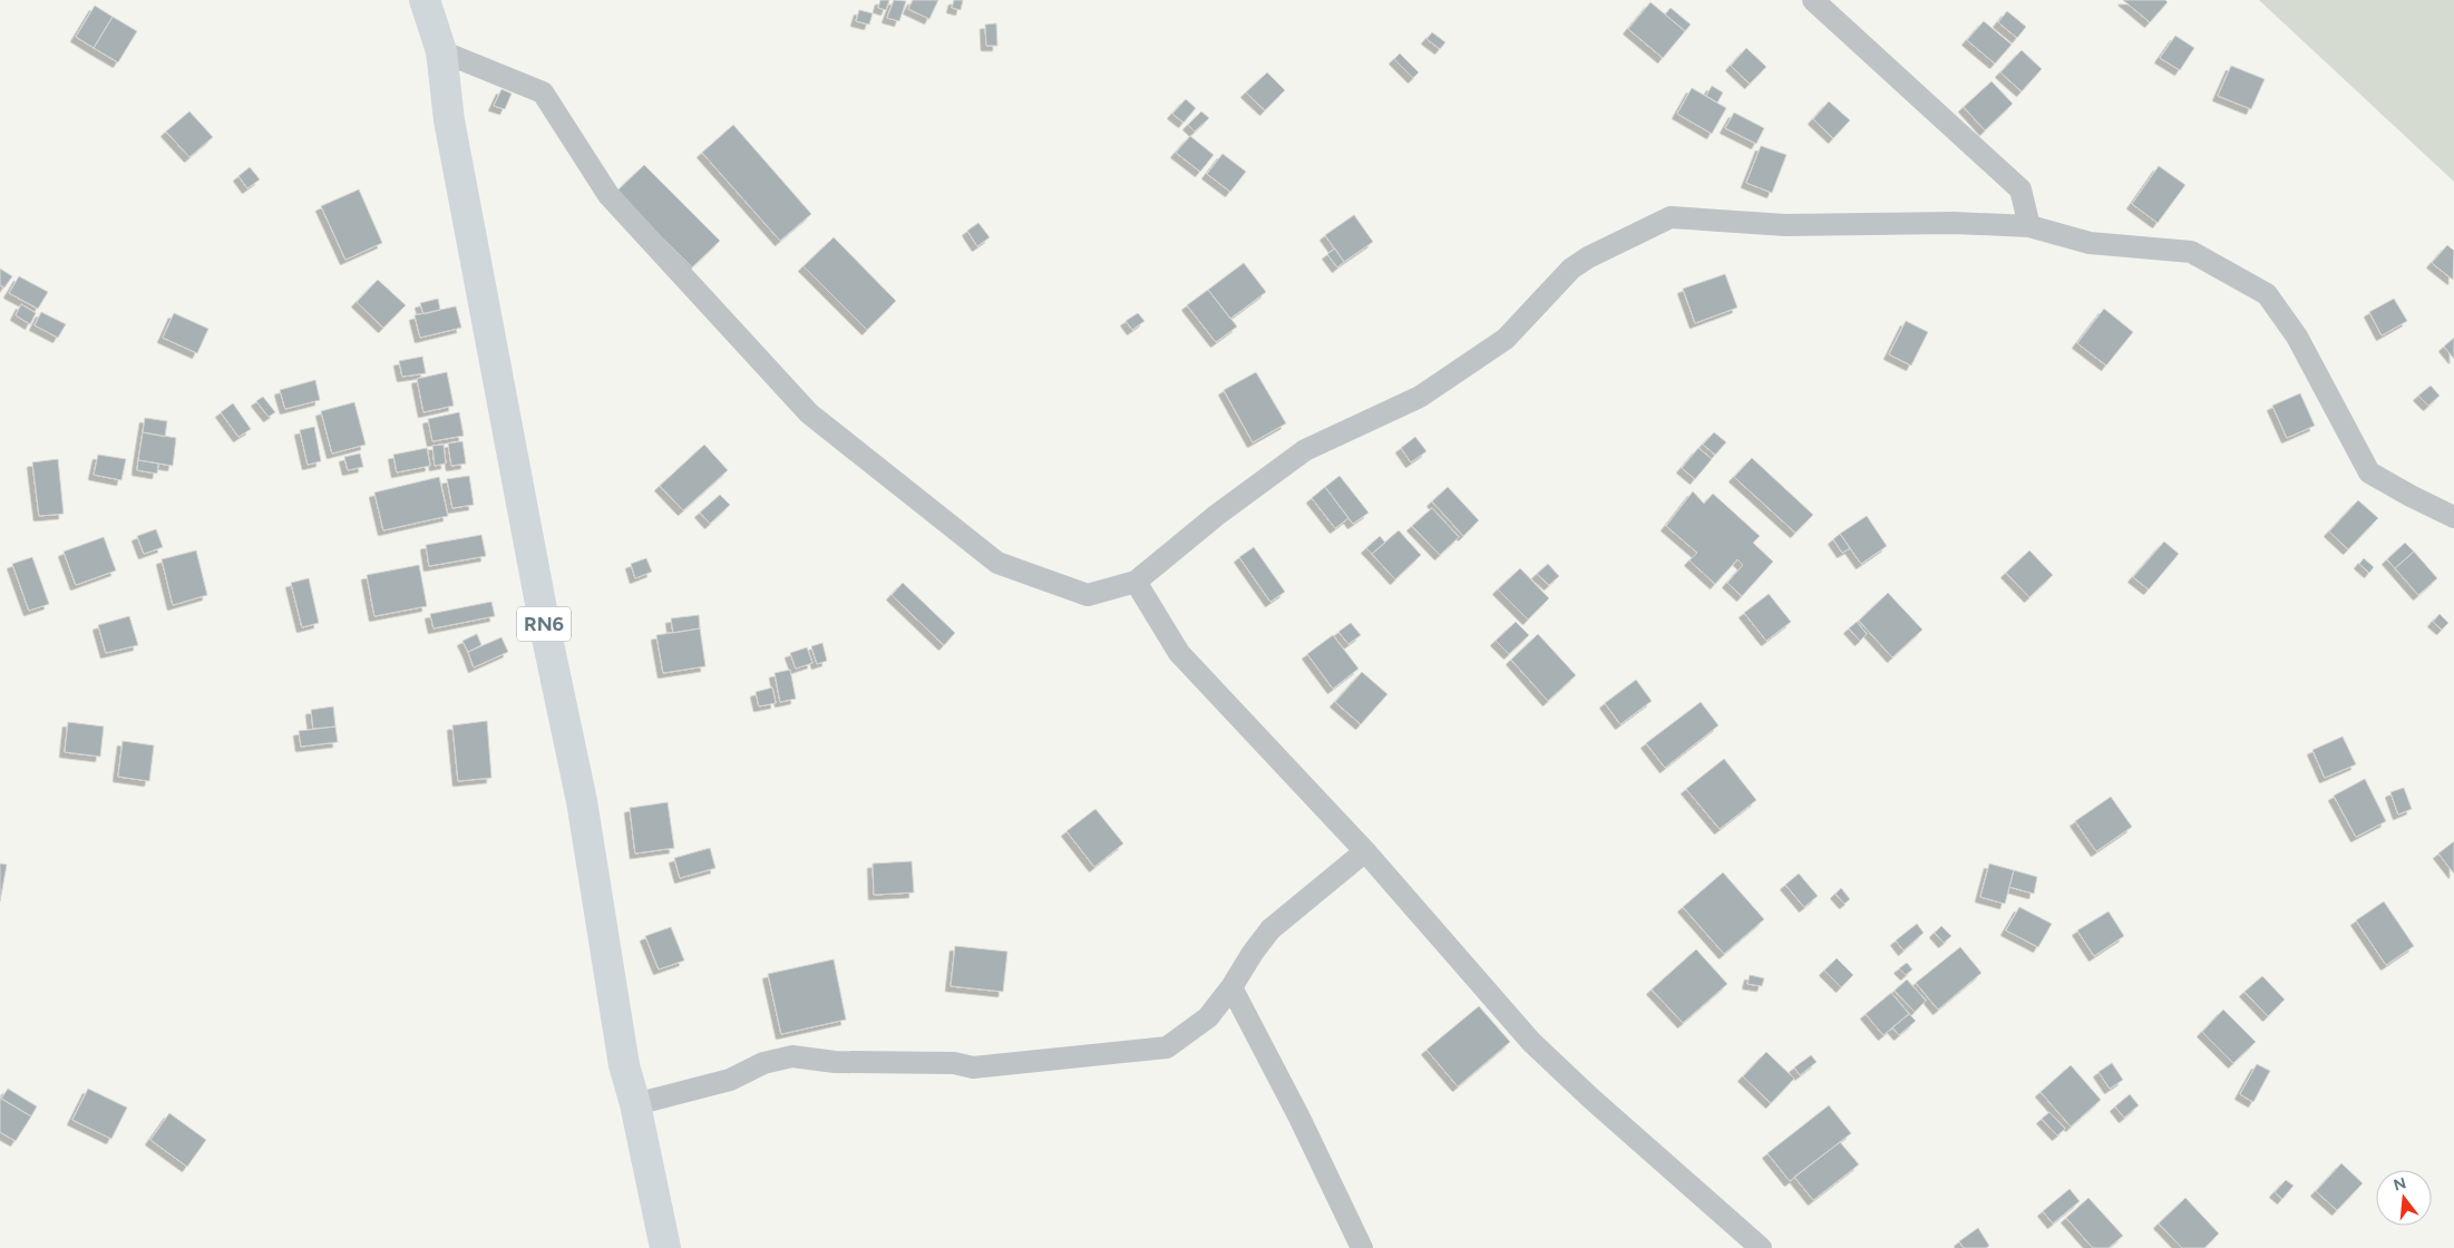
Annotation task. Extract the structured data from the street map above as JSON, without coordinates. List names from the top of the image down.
{
  "streets": {
    "highway": ["RN6"]
  },
  "north": "top"
}
